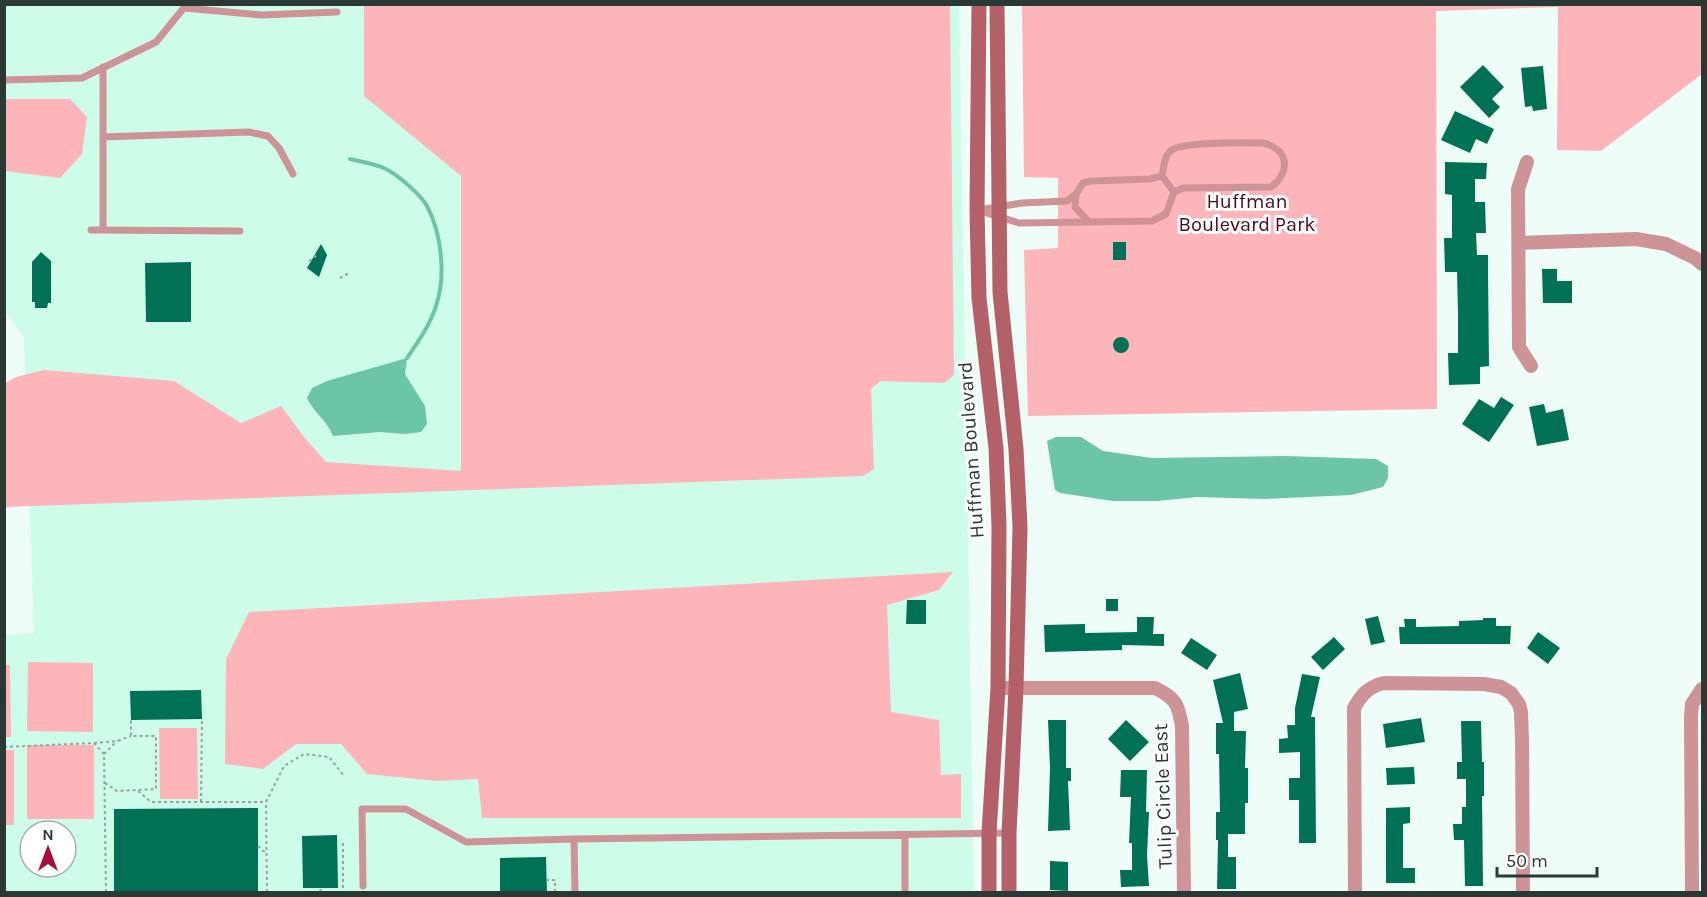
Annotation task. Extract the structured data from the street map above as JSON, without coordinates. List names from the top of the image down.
{
  "streets": {
    "street": ["Huffman Boulevard", "Tulip Circle East"]
  },
  "parks": ["Huffman Boulevard Park"],
  "scale_bar": "50 m",
  "north": "top"
}
